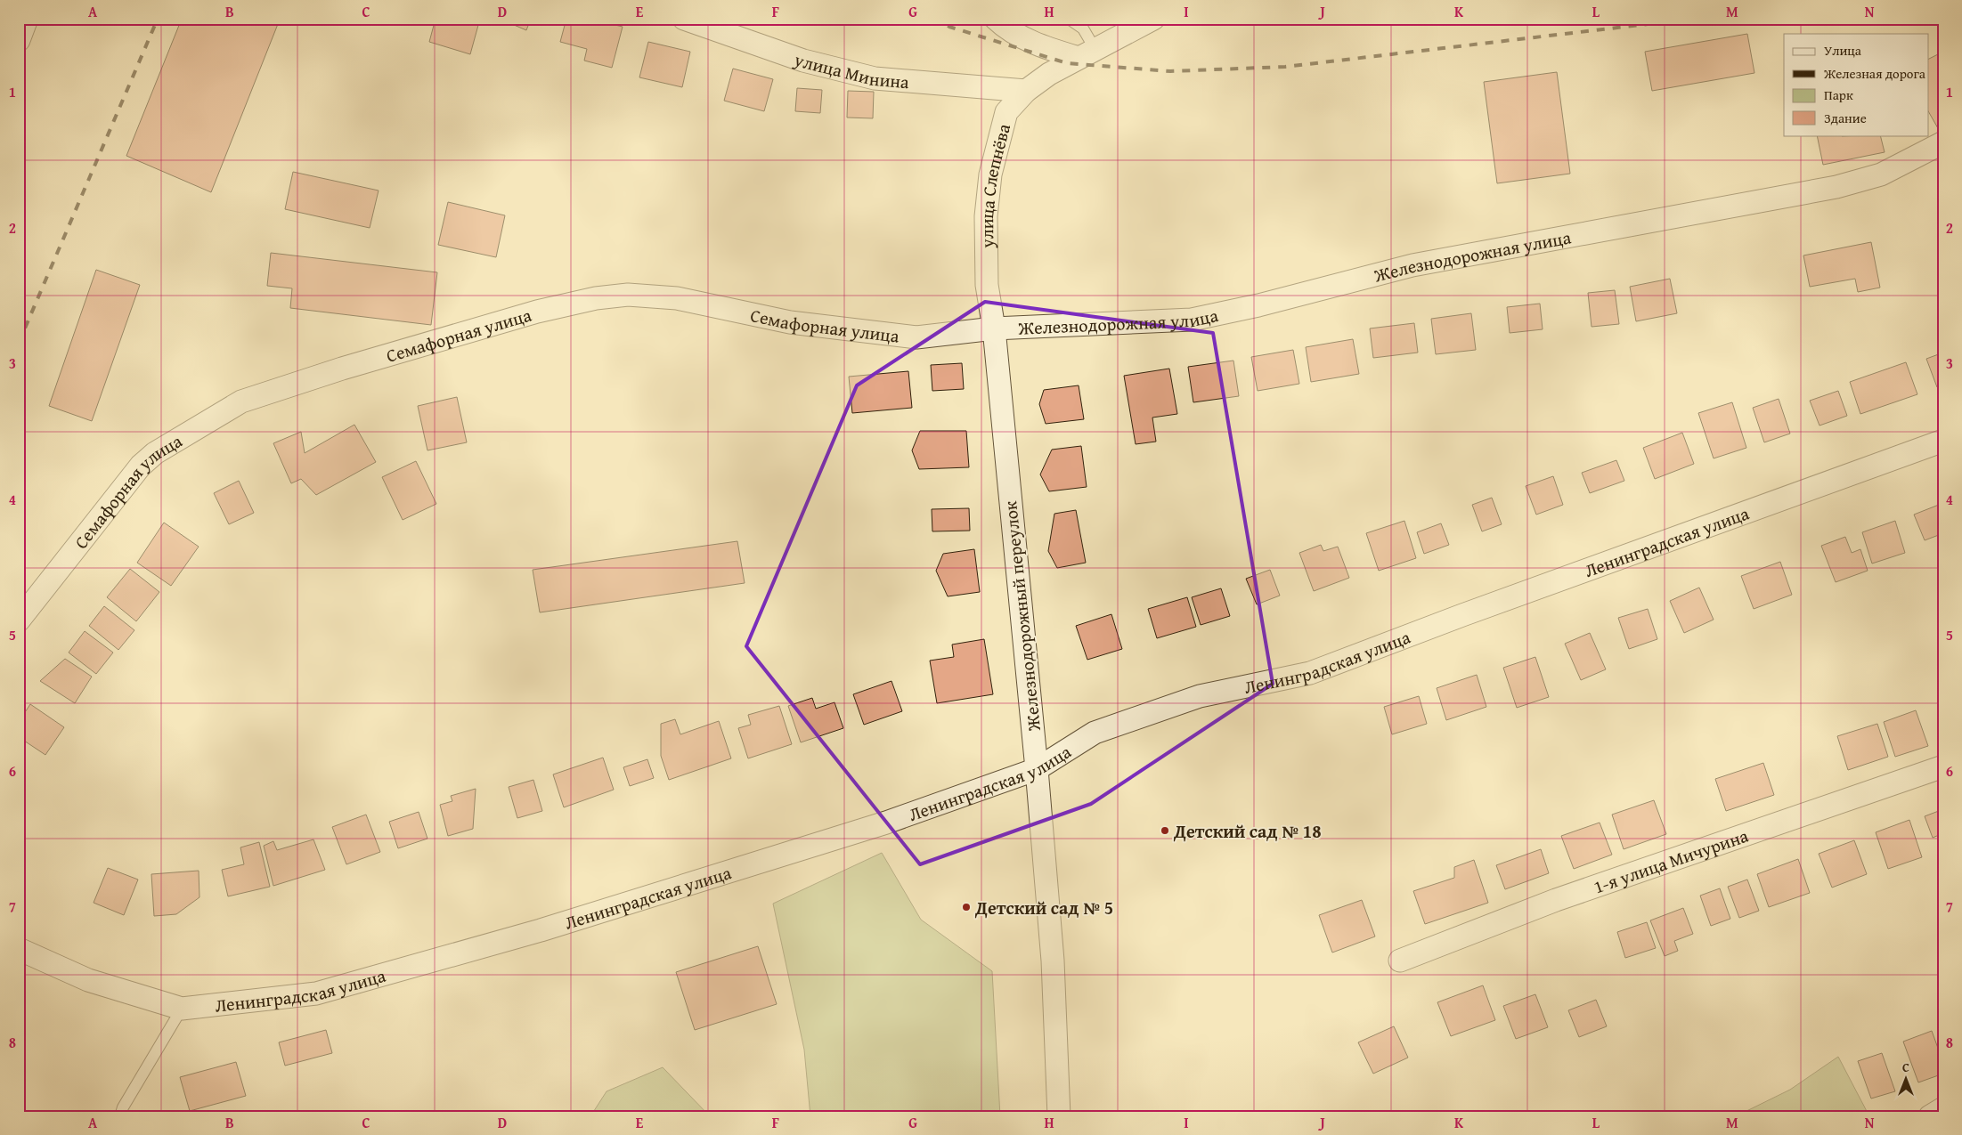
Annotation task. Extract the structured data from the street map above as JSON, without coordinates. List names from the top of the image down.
{
  "streets": {
    "street": [
      "улица Минина",
      "улица Слепнёва",
      "Железнодорожная улица",
      "Семафорная улица",
      "Ленинградская улица",
      "Железнодорожный переулок",
      "1-я улица Мичурина"
    ]
  },
  "crossings": [
    ["улица Минина", "улица Слепнёва"],
    ["улица Слепнёва", "Железнодорожная улица"],
    ["улица Слепнёва", "Семафорная улица"],
    ["улица Слепнёва", "Железнодорожный переулок"],
    ["Железнодорожная улица", "Семафорная улица"],
    ["Железнодорожная улица", "Железнодорожный переулок"],
    ["Семафорная улица", "Железнодорожный переулок"],
    ["Ленинградская улица", "Железнодорожный переулок"]
  ],
  "places": ["Детский сад № 18", "Детский сад № 5"],
  "legend": [
    "Улица",
    "Железная дорога",
    "Парк",
    "Здание"
  ],
  "north": "top",
  "grid": {
    "columns": [
      "A",
      "B",
      "C",
      "D",
      "E",
      "F",
      "G",
      "H",
      "I",
      "J",
      "K",
      "L",
      "M",
      "N"
    ],
    "rows": [
      "1",
      "2",
      "3",
      "4",
      "5",
      "6",
      "7",
      "8"
    ]
  }
}
